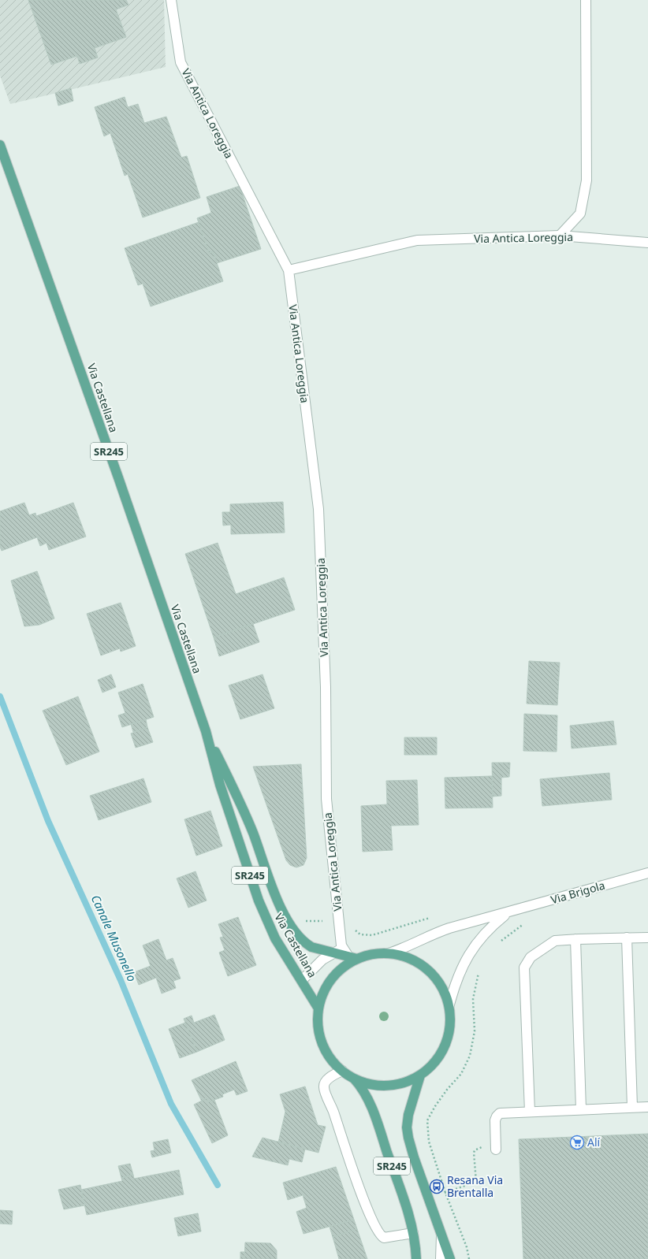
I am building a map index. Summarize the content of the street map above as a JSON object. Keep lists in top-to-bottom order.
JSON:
{
  "streets": {
    "main road": ["Via Castellana", "SR245"],
    "street": ["Via Antica Loreggia", "Via Brigola"]
  },
  "crossings": [
    ["Via Castellana", "SR245"],
    ["SR245", "Via Brigola"]
  ],
  "water": ["Canale Musonello"],
  "places": {
    "supermarket": ["Alí"],
    "bus stop": ["Resana Via Brentalla"]
  }
}
